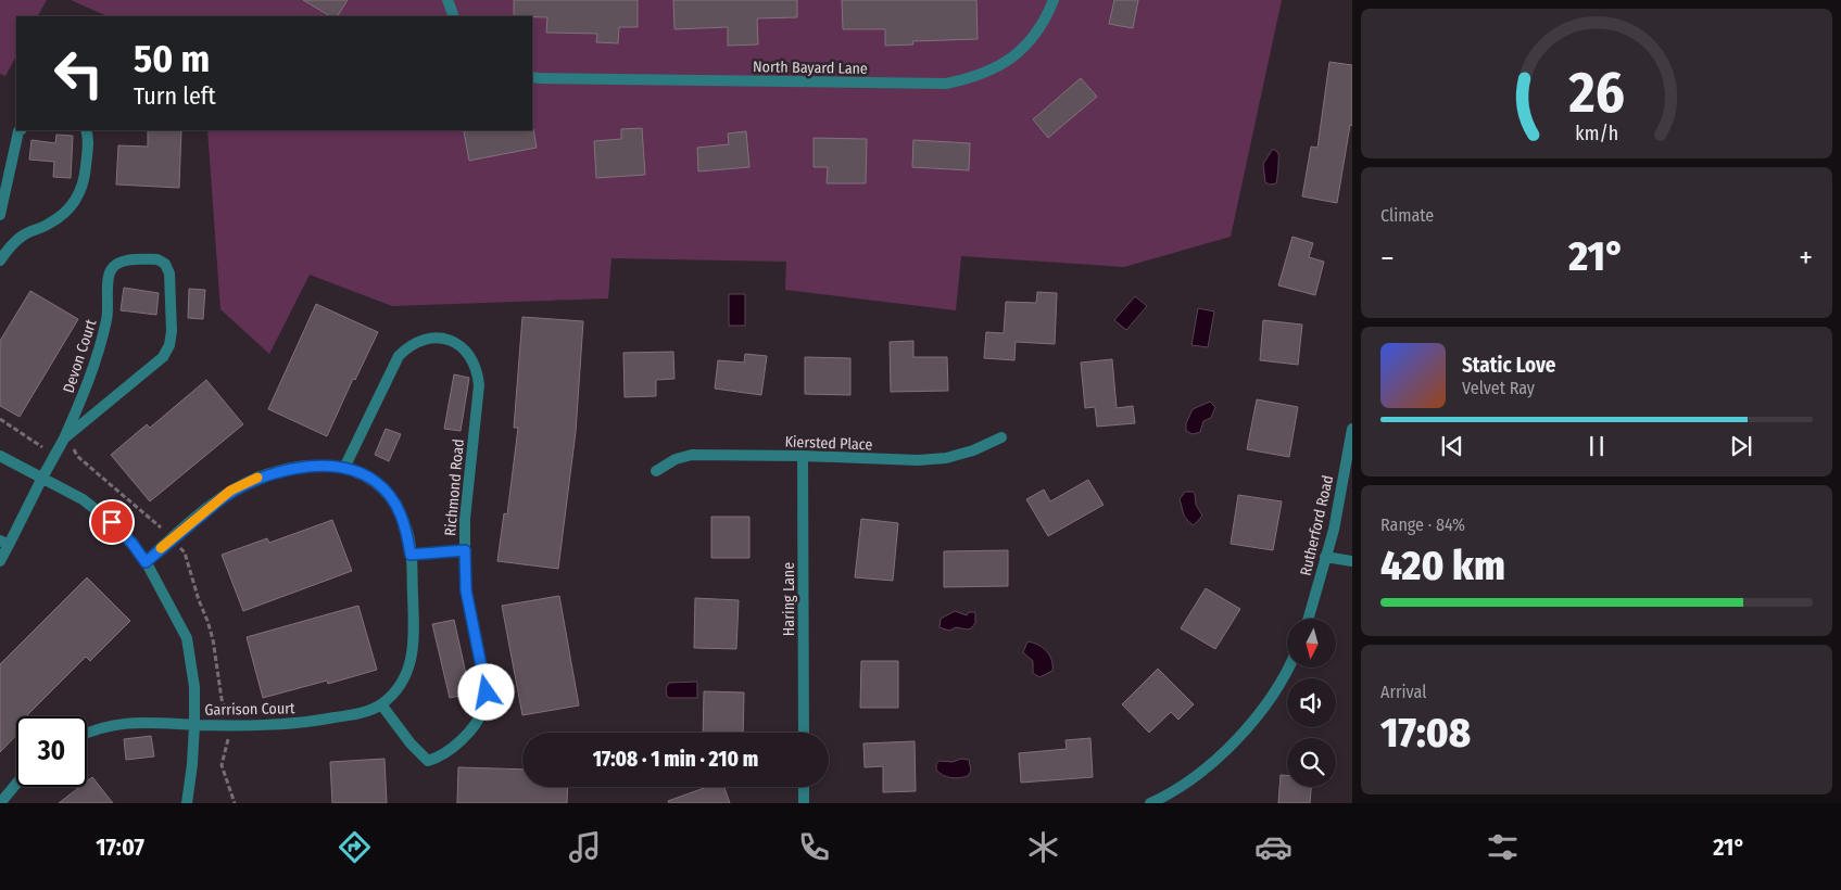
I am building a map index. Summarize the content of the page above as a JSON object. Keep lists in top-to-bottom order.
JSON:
{
  "streets": {
    "street": [
      "North Bayard Lane",
      "Devon Court",
      "Kiersted Place",
      "Richmond Road",
      "Rutherford Road",
      "Haring Lane",
      "Garrison Court"
    ]
  },
  "crossings": [
    ["Kiersted Place", "Haring Lane"],
    ["Richmond Road", "Garrison Court"]
  ],
  "north": "bottom",
  "page": {
    "turn": ["50 m", "Turn left"],
    "tile": [
      "Climate",
      ["Range · 84%", "420 km"],
      ["Arrival", "17:08"]
    ],
    "heat": ["−", "21°", "+"],
    "song": ["Static Love", "Velvet Ray"],
    "limit": "30",
    "trip": "17:08 · 1 min · 210 m",
    "tabs": ["17:07", "21°"],
    "gauge": ["26", "km/h"]
  }
}
